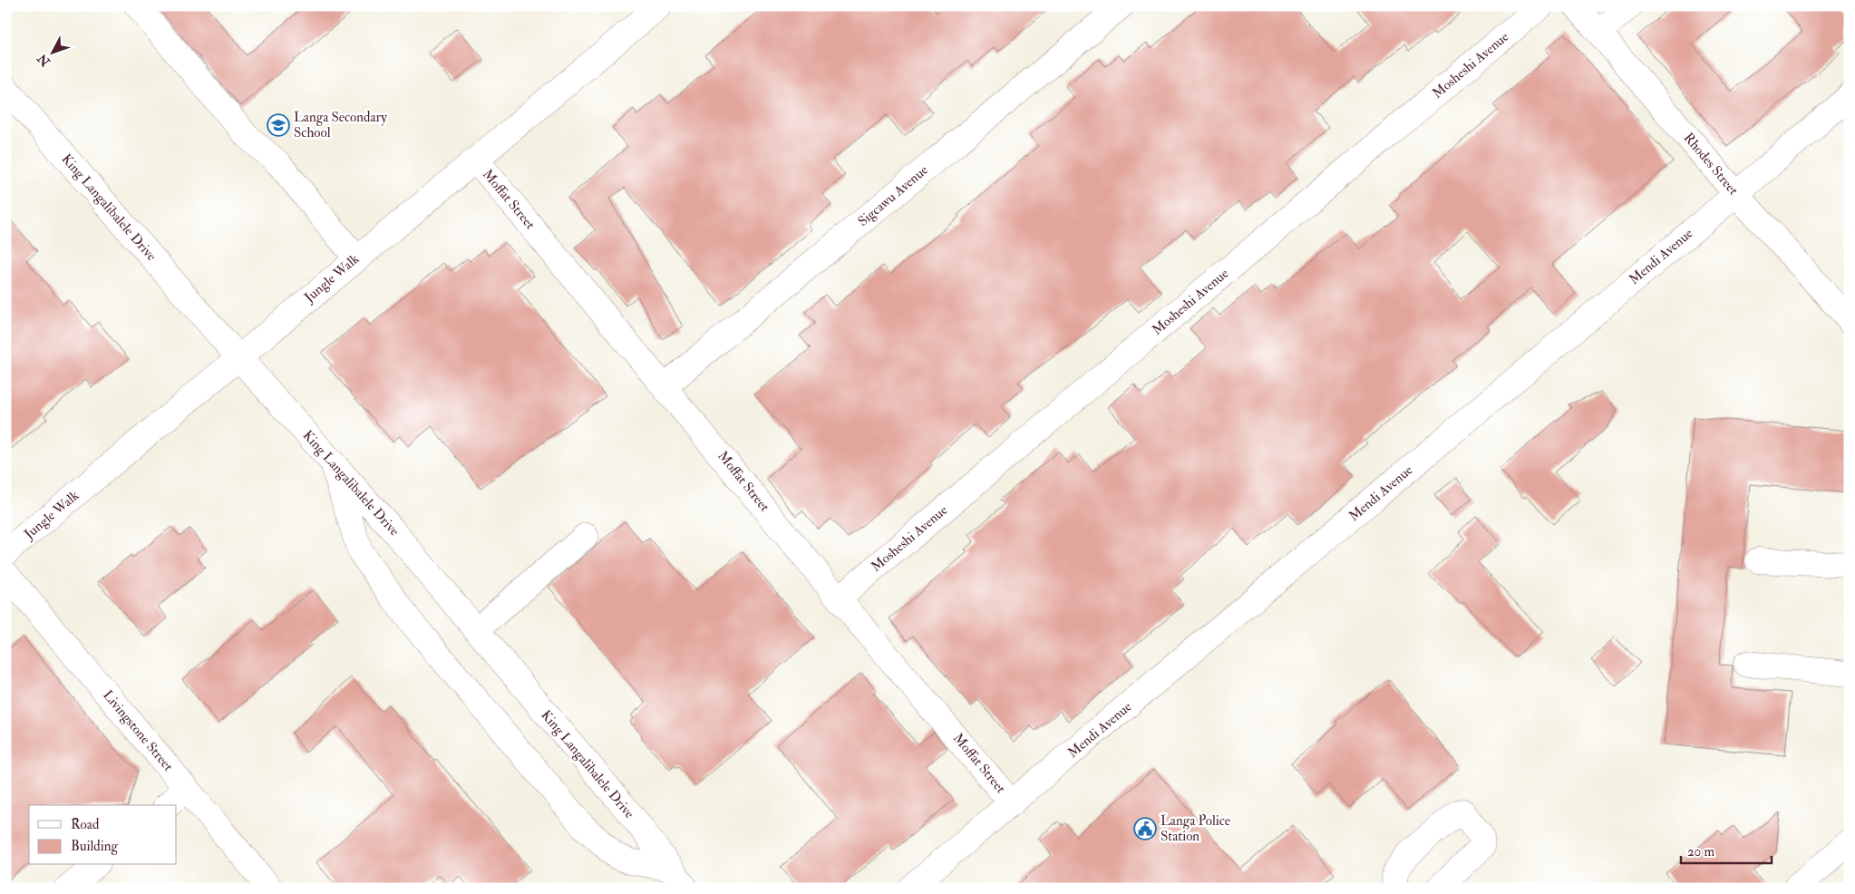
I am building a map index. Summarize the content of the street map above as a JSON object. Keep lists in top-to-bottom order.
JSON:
{
  "streets": {
    "street": [
      "Mosheshi Avenue",
      "Rhodes Street",
      "Sigcawu Avenue",
      "Moffat Street",
      "King Langalibalele Drive",
      "Mendi Avenue",
      "Jungle Walk",
      "Livingstone Street"
    ]
  },
  "crossings": [
    ["Mosheshi Avenue", "Moffat Street"],
    ["Rhodes Street", "Mendi Avenue"],
    ["Sigcawu Avenue", "Moffat Street"],
    ["Moffat Street", "Mendi Avenue"],
    ["Moffat Street", "Jungle Walk"],
    ["King Langalibalele Drive", "Jungle Walk"]
  ],
  "places": {
    "school or university": ["Langa Secondary School"],
    "public building": ["Langa Police Station"]
  },
  "legend": ["Road", "Building"],
  "scale_bar": "20 m",
  "north": "bottom left"
}
